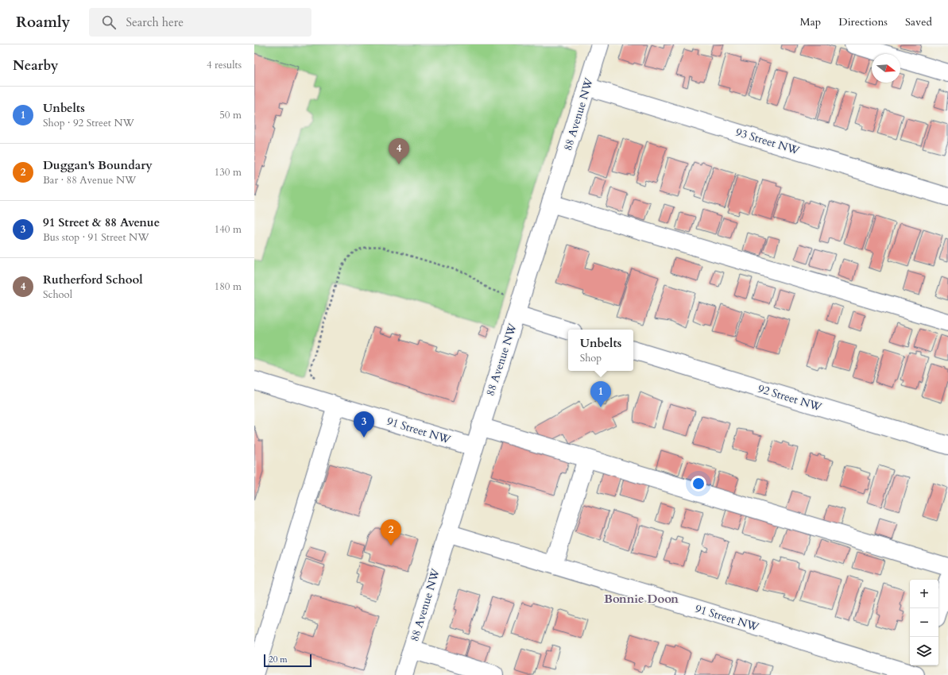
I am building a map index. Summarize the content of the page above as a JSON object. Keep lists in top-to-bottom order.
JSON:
{
  "streets": {
    "street": [
      "88 Avenue NW",
      "93 Street NW",
      "92 Street NW",
      "91 Street NW"
    ]
  },
  "crossings": [
    ["88 Avenue NW", "93 Street NW"],
    ["88 Avenue NW", "91 Street NW"]
  ],
  "districts": ["Bonnie Doon"],
  "scale_bar": "20 m",
  "north": "right",
  "page": {
    "header": "Roamly",
    "search": "Search here",
    "nav": ["Map", "Directions", "Saved"],
    "heading": ["Nearby", "4 results"],
    "list": [
      {
        "mark": "1",
        "name": "Unbelts",
        "note": "Shop · 92 Street NW",
        "value": "50 m"
      },
      {
        "mark": "2",
        "name": "Duggan's Boundary",
        "note": "Bar · 88 Avenue NW",
        "value": "130 m"
      },
      {
        "mark": "3",
        "name": "91 Street & 88 Avenue",
        "note": "Bus stop · 91 Street NW",
        "value": "140 m"
      },
      {
        "mark": "4",
        "name": "Rutherford School",
        "note": "School",
        "value": "180 m"
      }
    ],
    "pins": [
      "4",
      "1",
      "3",
      "2"
    ],
    "popup": ["Unbelts", "Shop"],
    "map_buttons": ["+", "−"],
    "scale": "20 m"
  }
}
